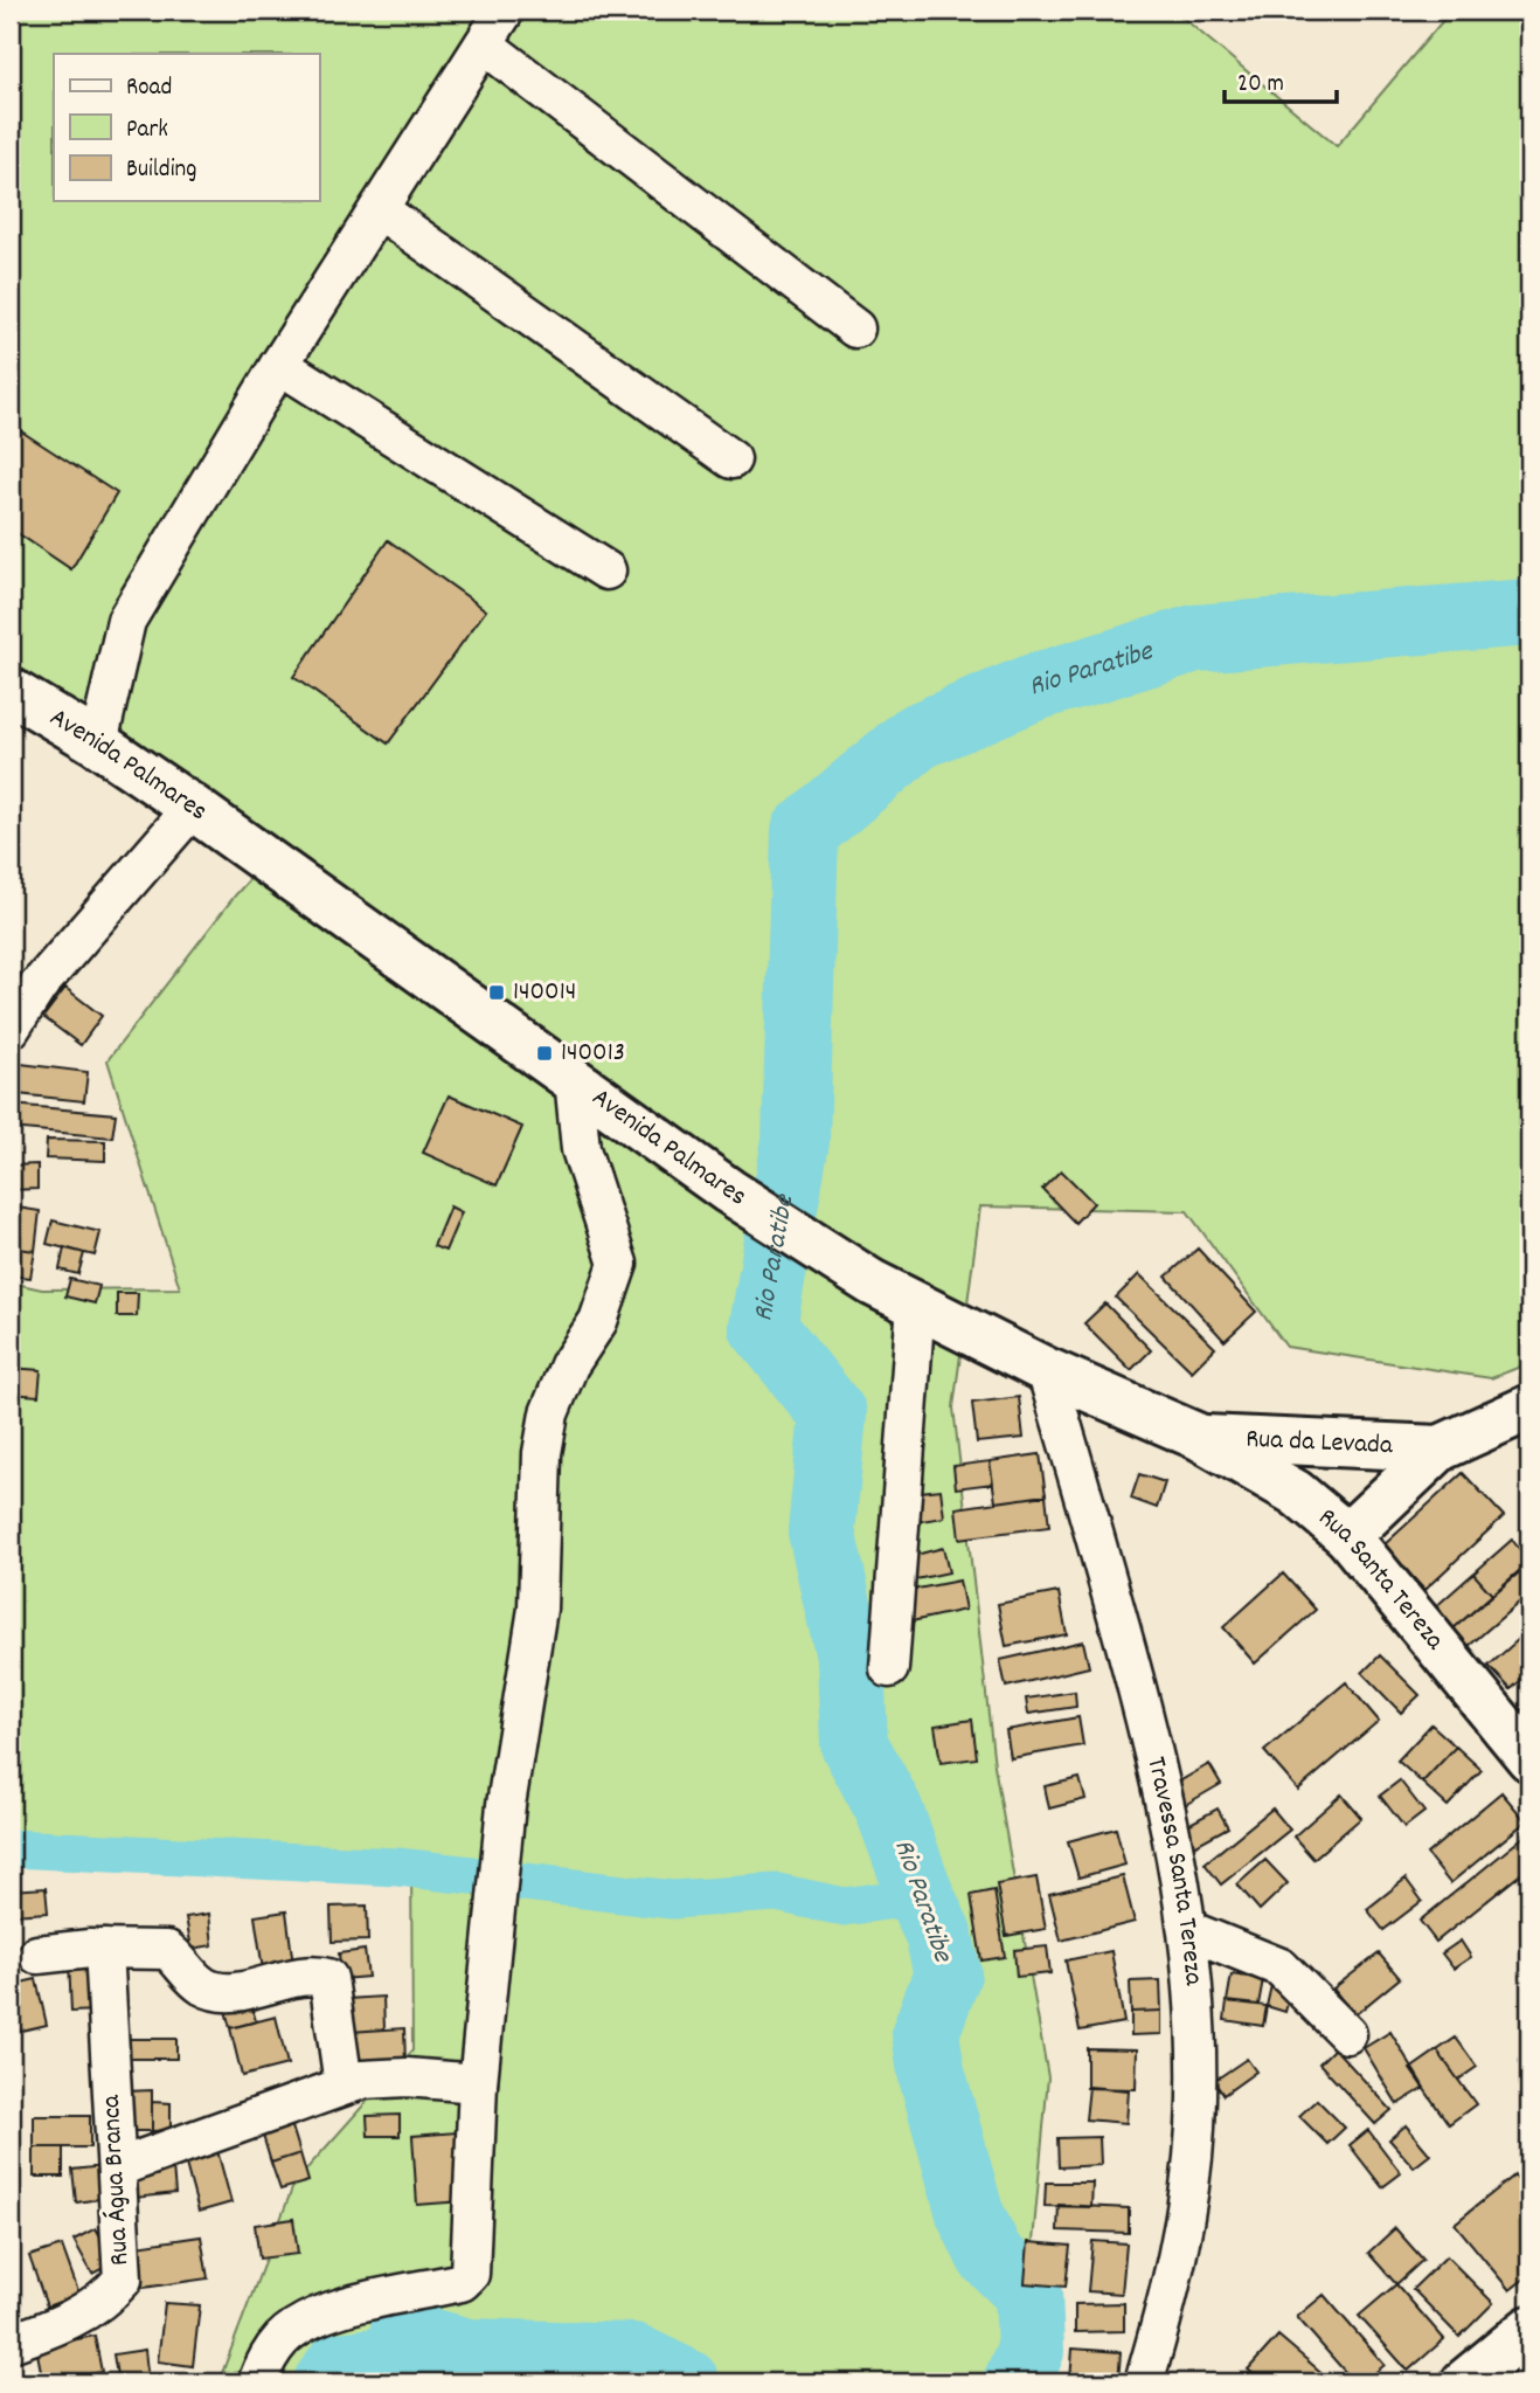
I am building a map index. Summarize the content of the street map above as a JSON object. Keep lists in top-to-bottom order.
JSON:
{
  "streets": {
    "main road": ["Avenida Palmares", "Rua da Levada", "Rua Santa Tereza"],
    "street": ["Travessa Santa Tereza", "Rua Água Branca"]
  },
  "crossings": [
    ["Avenida Palmares", "Rua da Levada"],
    ["Avenida Palmares", "Rua Santa Tereza"],
    ["Avenida Palmares", "Travessa Santa Tereza"],
    ["Rua da Levada", "Rua Santa Tereza"]
  ],
  "water": ["Rio Paratibe"],
  "places": {
    "transit": ["140014", "140013"]
  },
  "legend": ["Road", "Park", "Building"],
  "scale_bar": "20 m"
}
